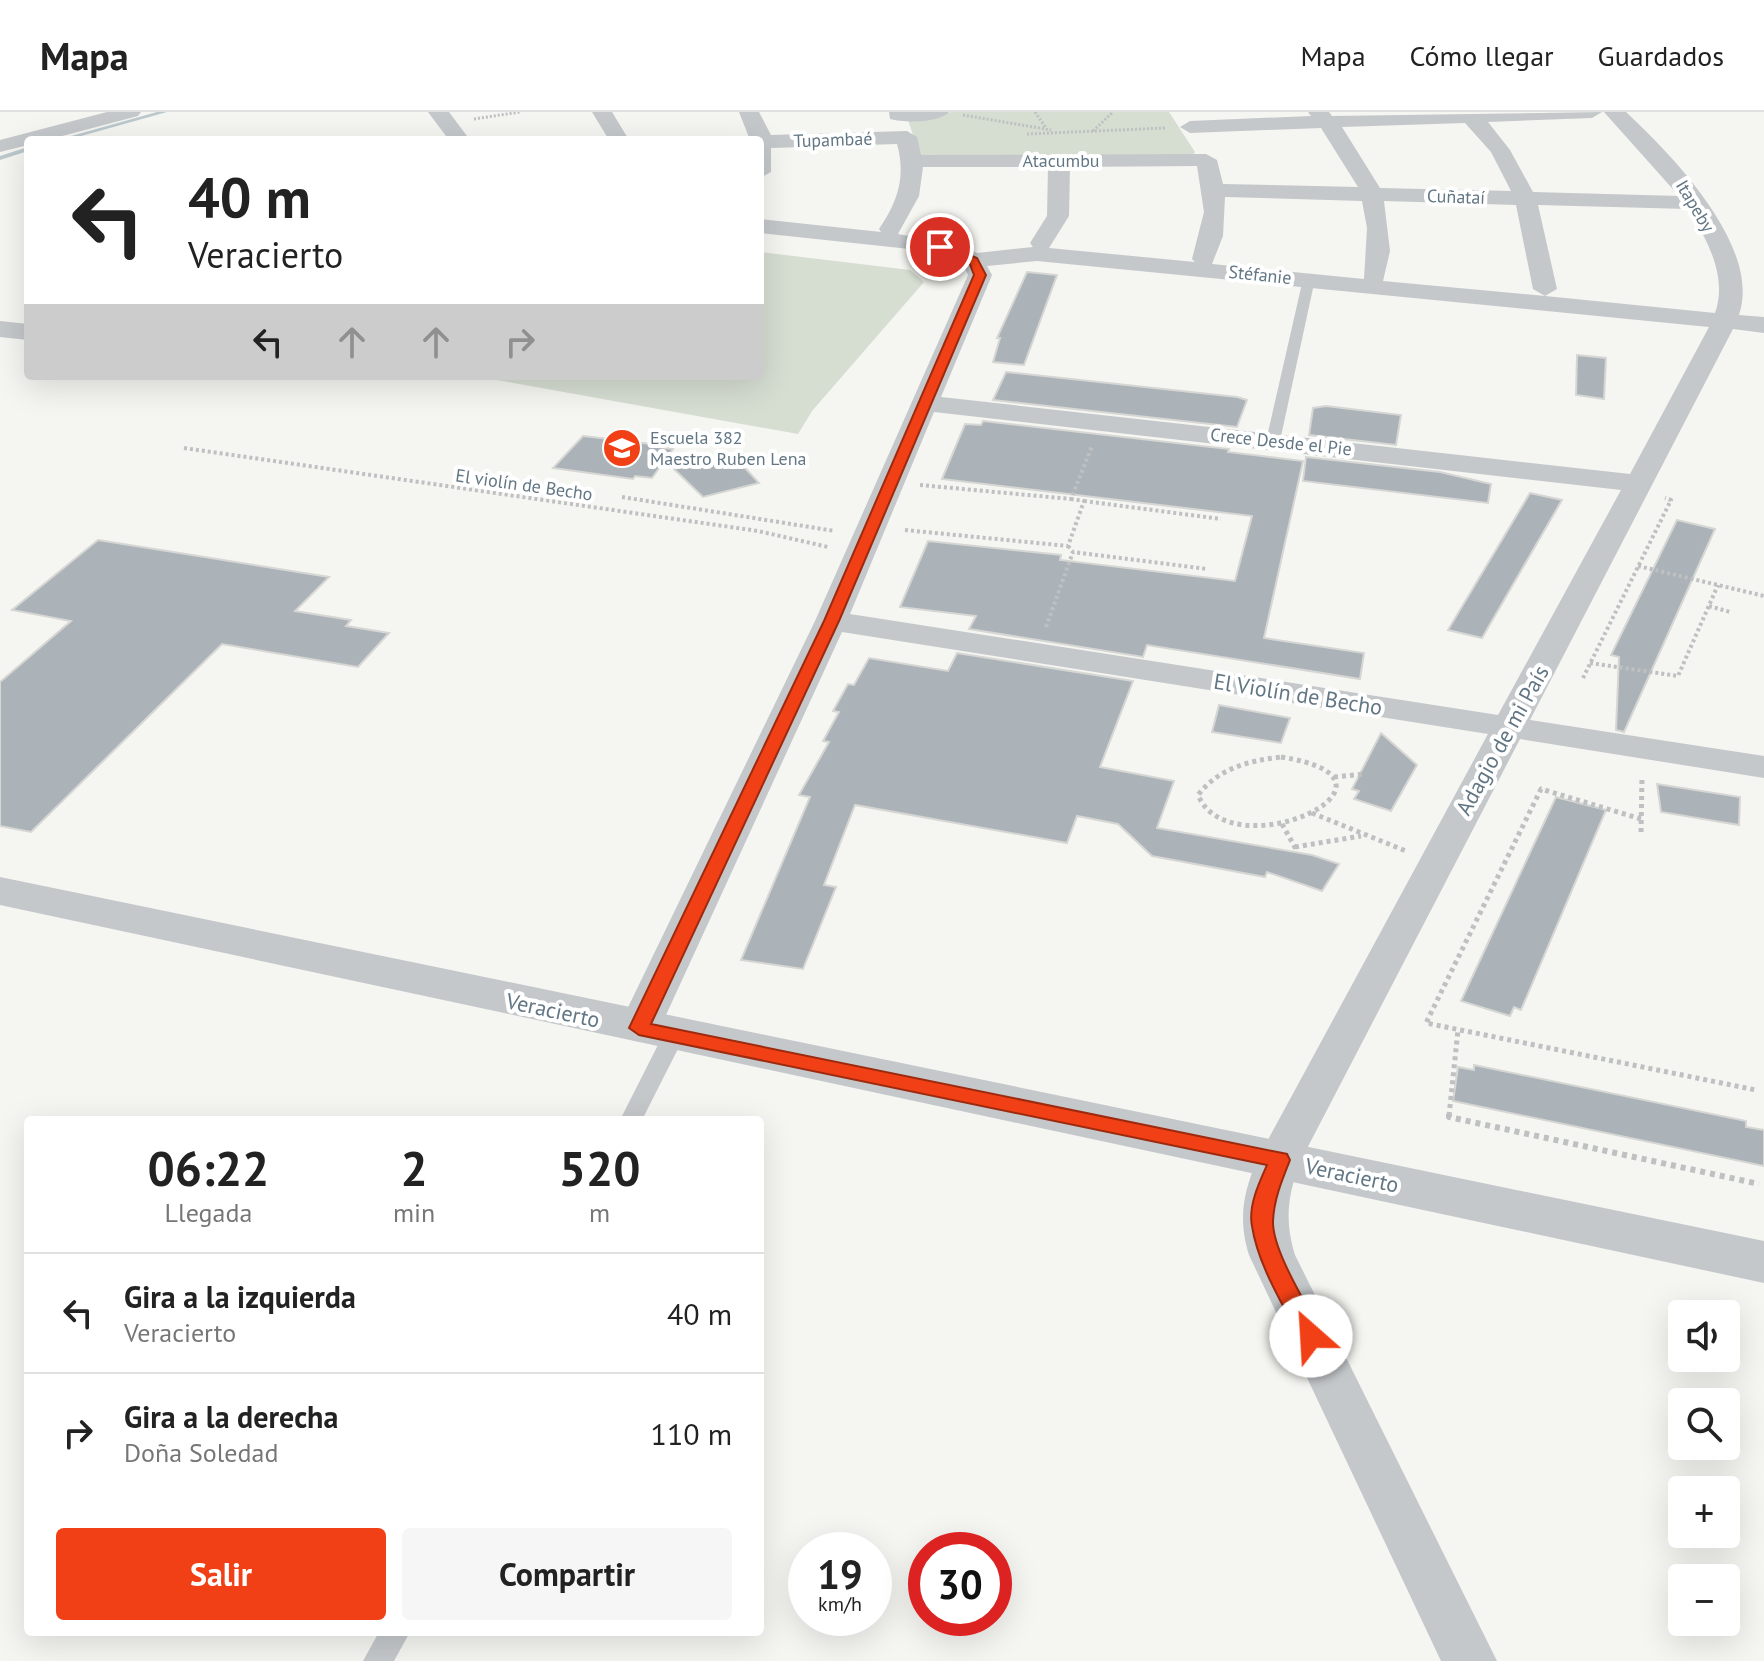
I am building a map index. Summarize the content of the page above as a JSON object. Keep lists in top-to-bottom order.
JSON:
{
  "streets": {
    "street": [
      "Tupambaé",
      "Atacumbu",
      "Cuñataí",
      "Itapeby",
      "Stéfanie",
      "Crece Desde el Pie",
      "El Violín de Becho",
      "Adagio de mi País",
      "Veracierto"
    ],
    "path": ["El violín de Becho"]
  },
  "crossings": [
    ["Cuñataí", "Itapeby"],
    ["Itapeby", "Stéfanie"],
    ["Itapeby", "Adagio de mi País"],
    ["Stéfanie", "Adagio de mi País"],
    ["Crece Desde el Pie", "Adagio de mi País"],
    ["El Violín de Becho", "Adagio de mi País"],
    ["Adagio de mi País", "Veracierto"]
  ],
  "places": {
    "school or university": ["Escuela 382 Maestro Ruben Lena"]
  },
  "page": {
    "header": "Mapa",
    "nav": ["Mapa", "Cómo llegar", "Guardados"],
    "turn": ["40 m", "Veracierto"],
    "eta": [
      "06:22",
      "Llegada",
      "2",
      "min",
      "520",
      "m"
    ],
    "list": [
      {
        "name": "Gira a la izquierda",
        "note": "Veracierto",
        "value": "40 m"
      },
      {
        "name": "Gira a la derecha",
        "note": "Doña Soledad",
        "value": "110 m"
      }
    ],
    "map_buttons": ["+", "−"],
    "buttons": ["Salir", "Compartir"],
    "speed": "19 km/h",
    "limit": "30"
  }
}
